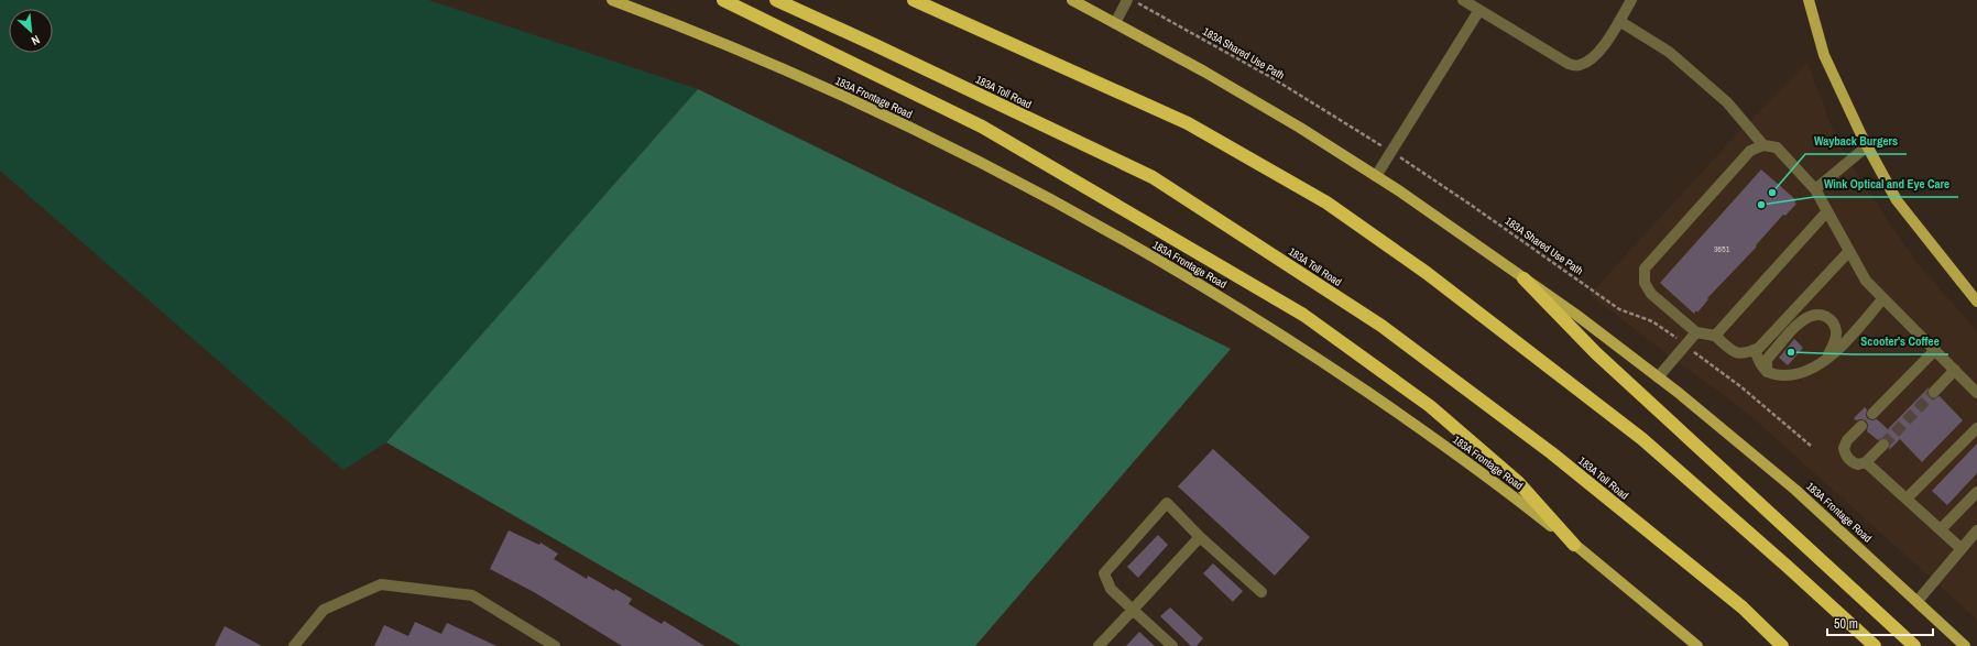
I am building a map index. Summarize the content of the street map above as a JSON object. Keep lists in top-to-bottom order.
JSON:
{
  "streets": {
    "highway": ["183A Toll Road"],
    "main road": ["183A Frontage Road"],
    "path": ["183A Shared Use Path"]
  },
  "places": ["Wayback Burgers", "Wink Optical and Eye Care", "Scooter's Coffee"],
  "house_numbers": ["3651"],
  "scale_bar": "50 m",
  "north": "bottom right"
}
